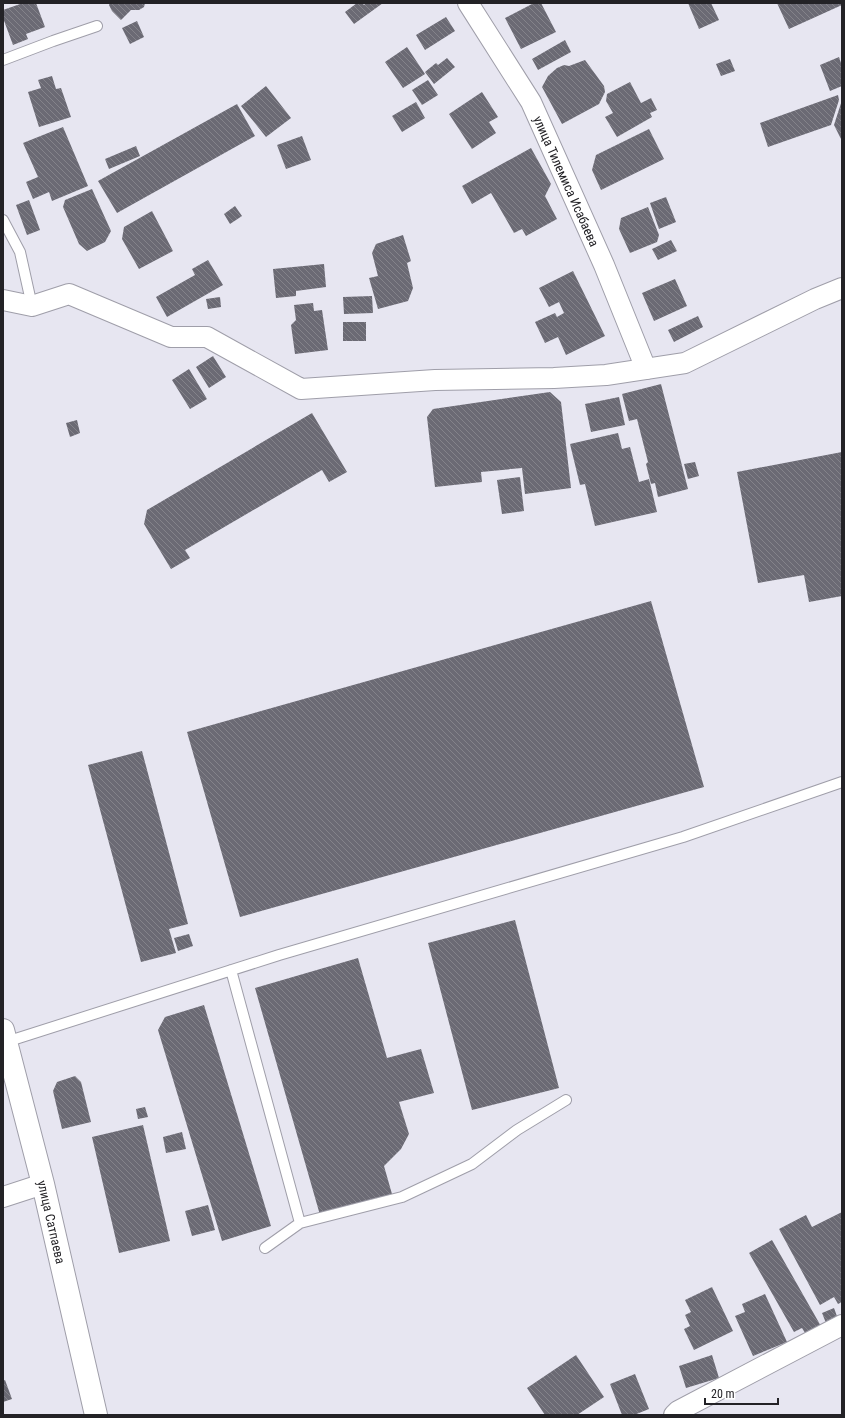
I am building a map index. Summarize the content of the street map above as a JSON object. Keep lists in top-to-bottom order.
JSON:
{
  "streets": {
    "street": ["улица Тилемиса Исабаева", "улица Сатпаева"]
  },
  "scale_bar": "20 m"
}
